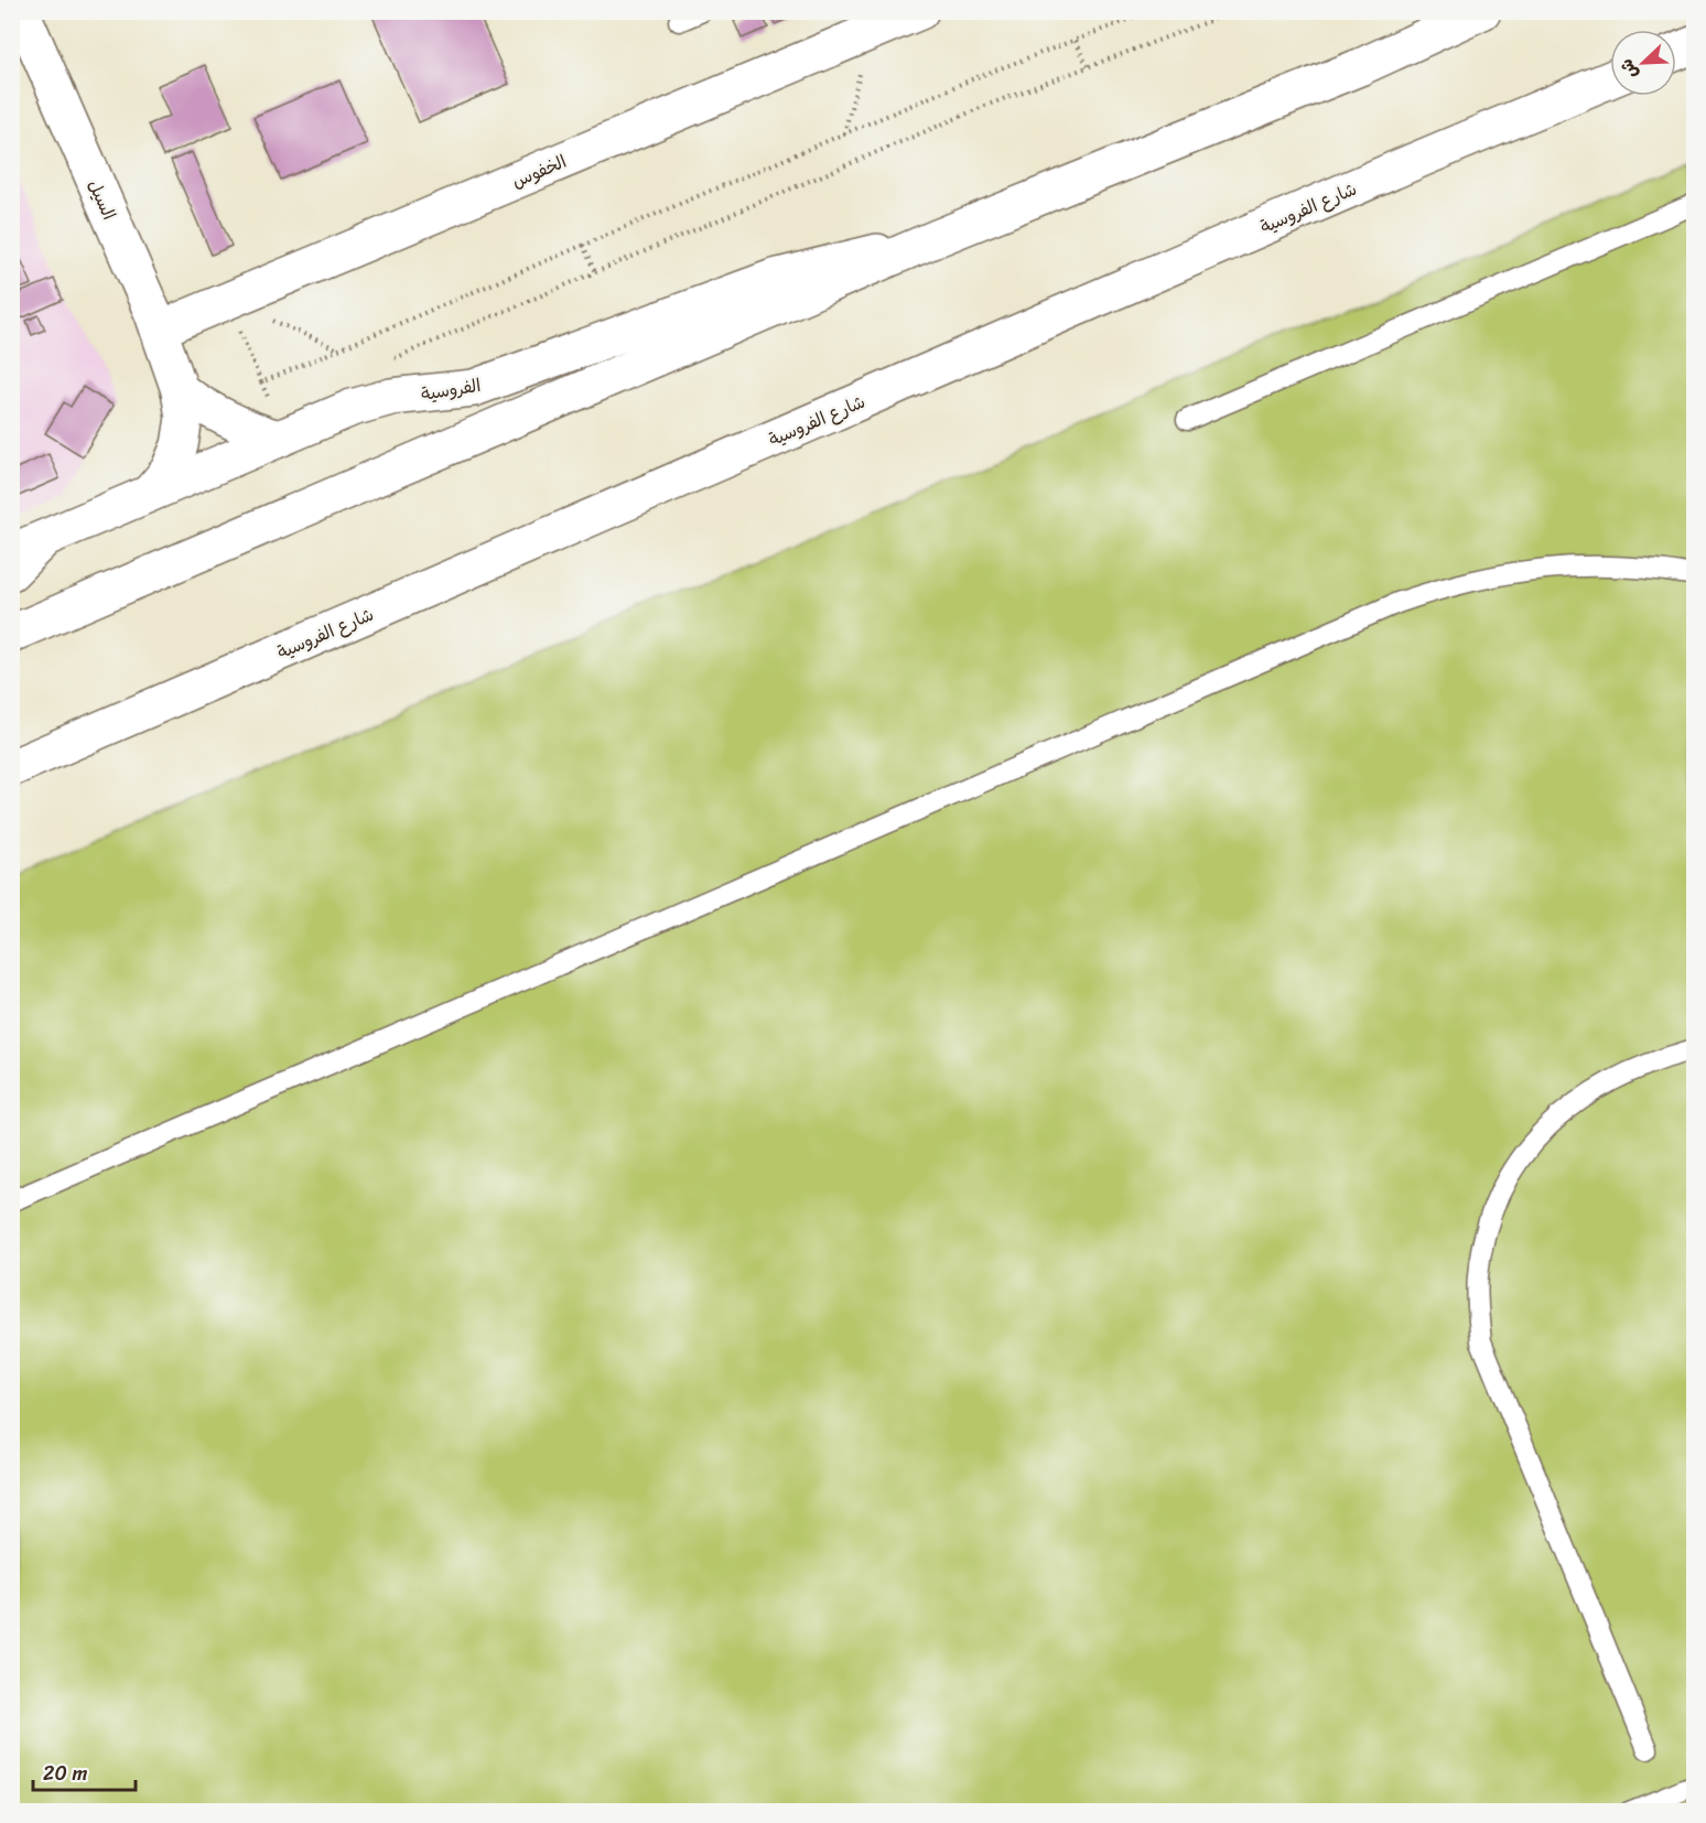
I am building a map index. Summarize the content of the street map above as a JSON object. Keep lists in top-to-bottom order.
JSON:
{
  "streets": {
    "main road": [
      "الخفوس",
      "السيل",
      "شارع الفروسية",
      "الفروسية"
    ]
  },
  "crossings": [
    ["الخفوس", "السيل"],
    ["السيل", "الفروسية"]
  ],
  "scale_bar": "20 m",
  "north": "bottom left"
}
